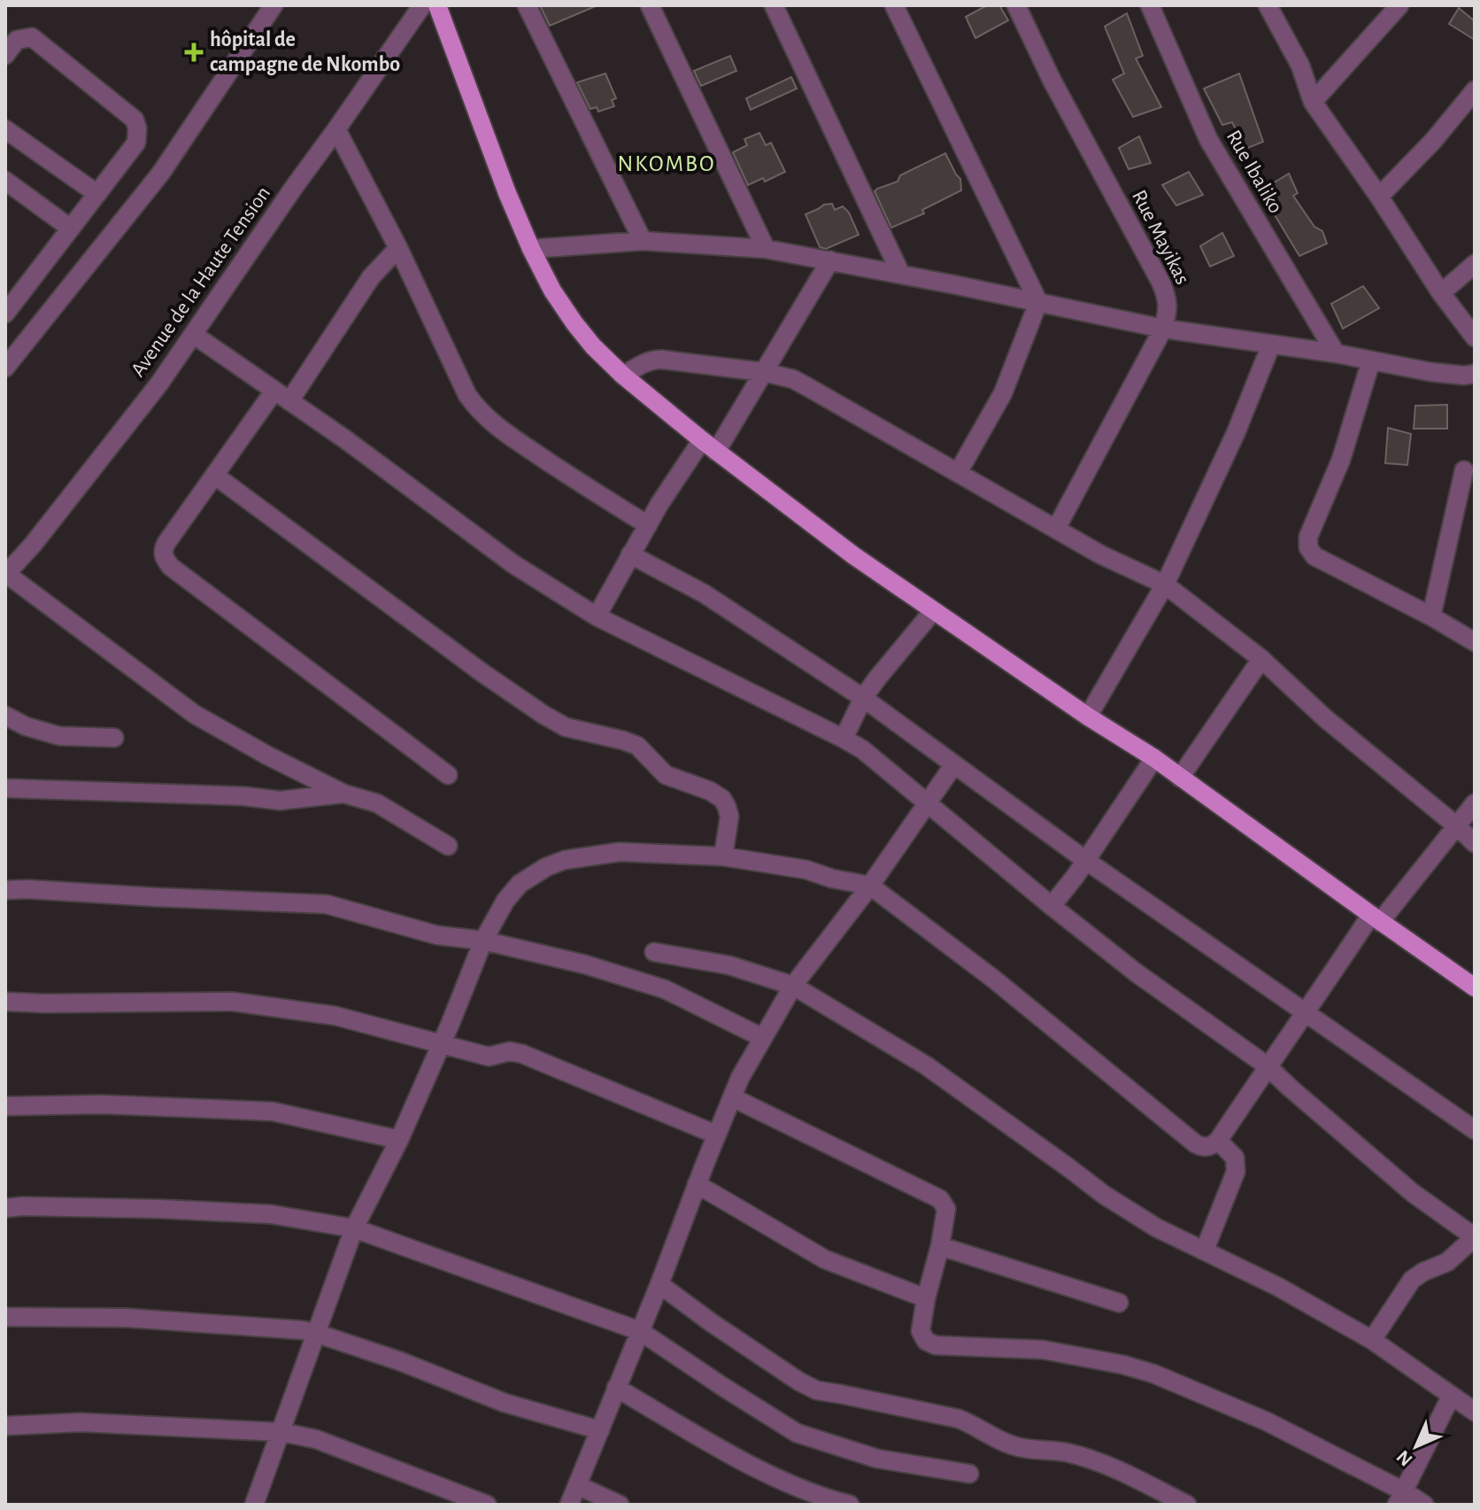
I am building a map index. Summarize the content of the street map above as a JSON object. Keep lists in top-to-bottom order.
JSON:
{
  "streets": {
    "street": ["Rue Ibaliko", "Rue Mayikas", "Avenue de la Haute Tension"]
  },
  "districts": ["NKOMBO"],
  "places": {
    "health": ["hôpital de campagne de Nkombo"]
  },
  "north": "bottom left"
}
